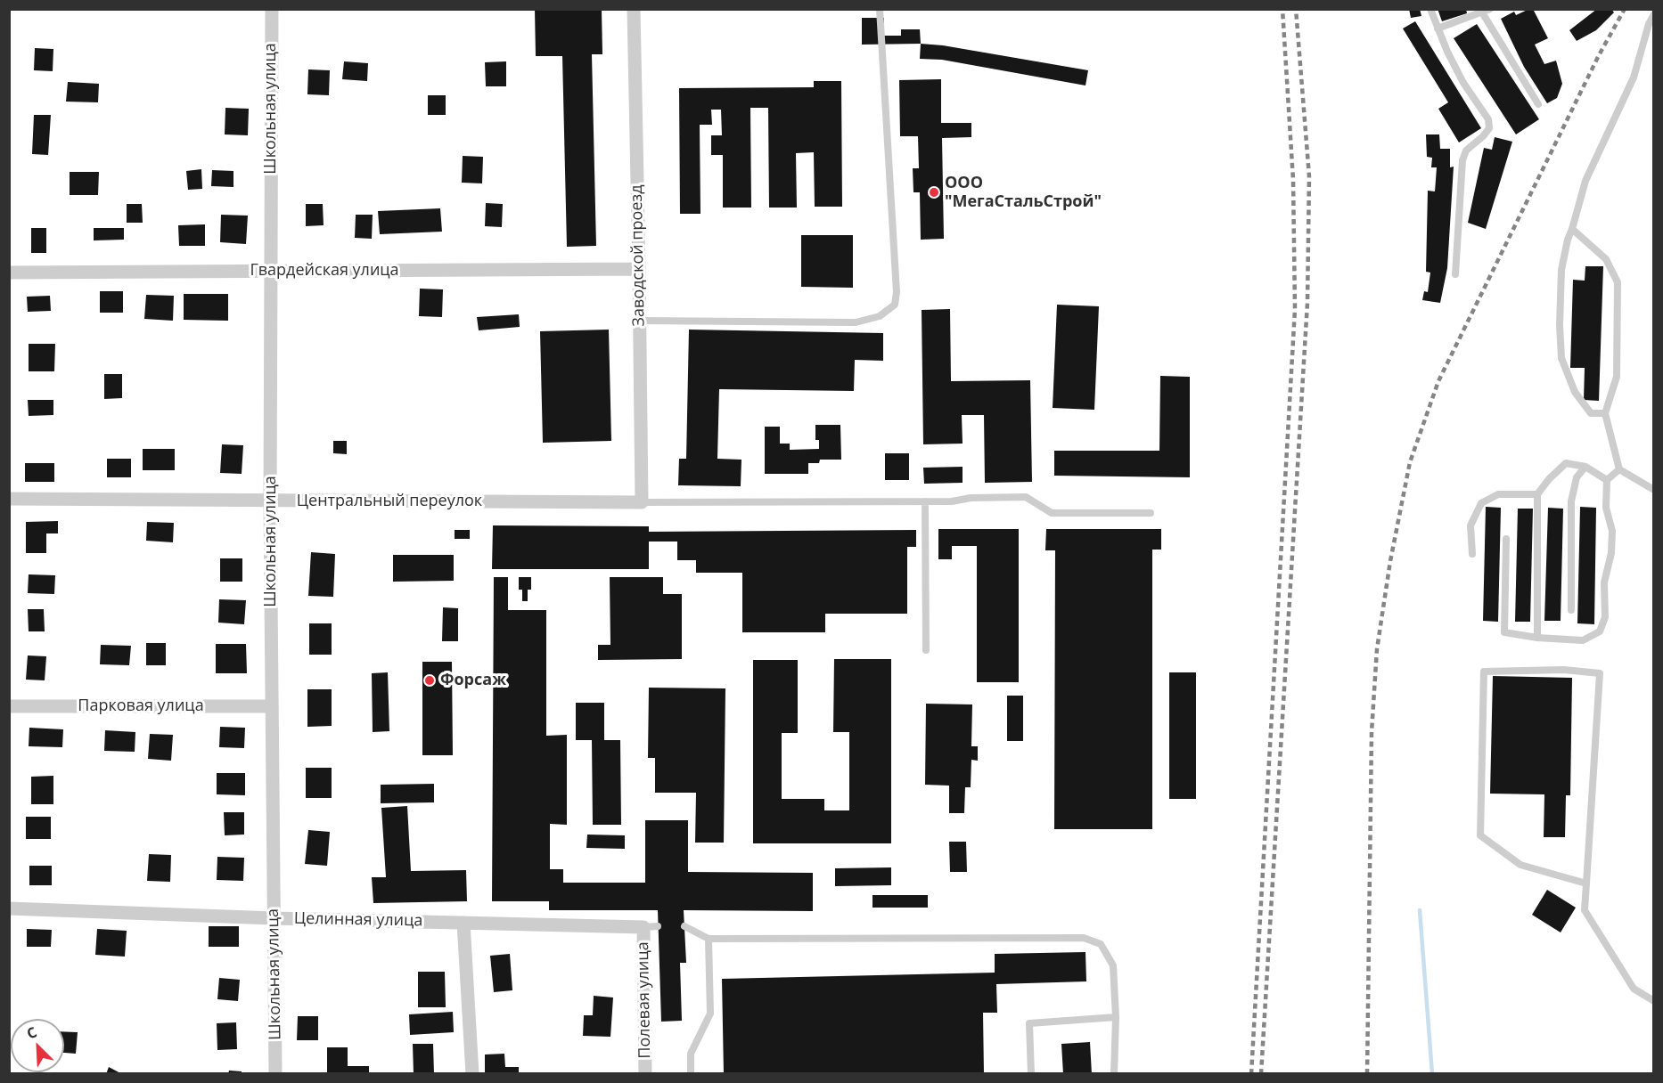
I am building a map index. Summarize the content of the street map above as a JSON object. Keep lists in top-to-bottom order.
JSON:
{
  "streets": {
    "street": [
      "Школьная улица",
      "Заводской проезд",
      "Гвардейская улица",
      "Центральный переулок",
      "Парковая улица",
      "Целинная улица",
      "Полевая улица"
    ]
  },
  "crossings": [
    ["Школьная улица", "Гвардейская улица"],
    ["Школьная улица", "Центральный переулок"],
    ["Школьная улица", "Парковая улица"],
    ["Школьная улица", "Целинная улица"],
    ["Заводской проезд", "Гвардейская улица"],
    ["Заводской проезд", "Центральный переулок"],
    ["Целинная улица", "Полевая улица"]
  ],
  "places": ["ООО \"МегаСтальСтрой\"", "Форсаж"],
  "north": "top left"
}
